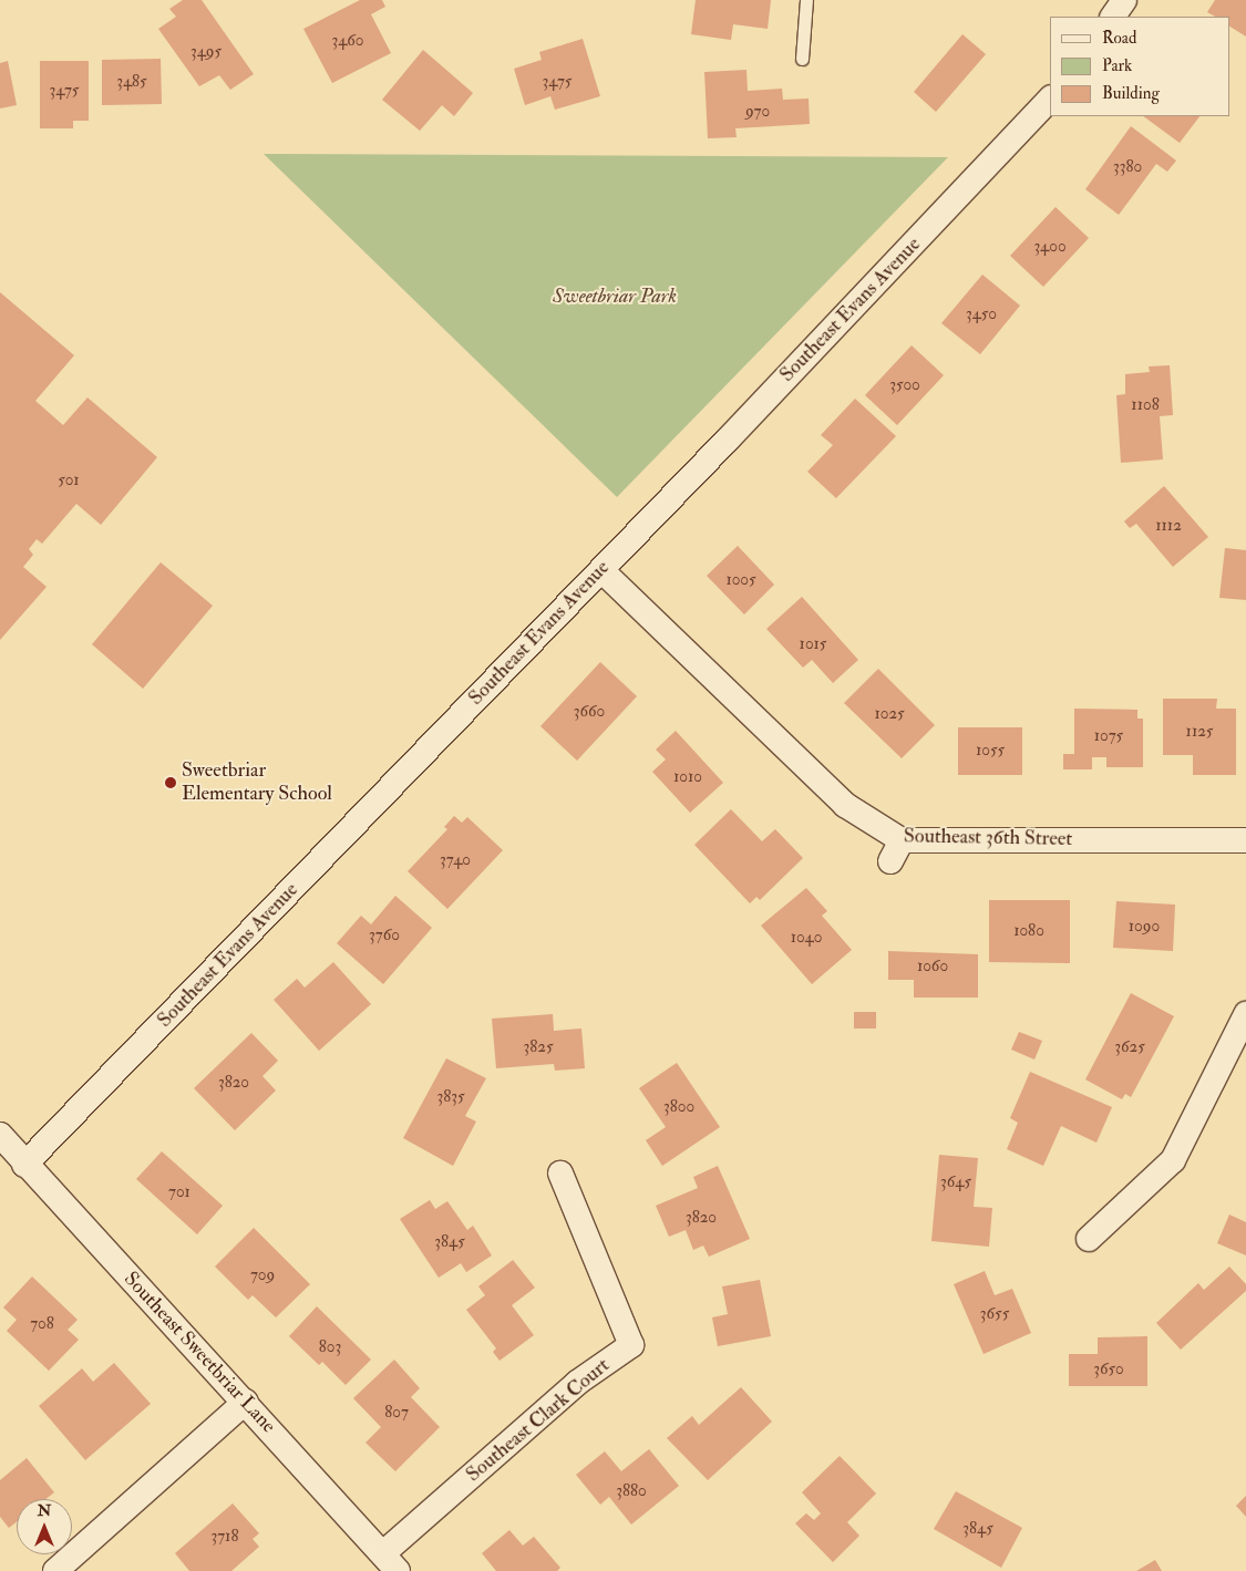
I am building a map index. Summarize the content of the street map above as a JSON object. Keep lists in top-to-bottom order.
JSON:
{
  "streets": {
    "street": [
      "Southeast Evans Avenue",
      "Southeast 36th Street",
      "Southeast Sweetbriar Lane",
      "Southeast Clark Court"
    ]
  },
  "crossings": [
    ["Southeast Evans Avenue", "Southeast 36th Street"],
    ["Southeast Evans Avenue", "Southeast Sweetbriar Lane"],
    ["Southeast Sweetbriar Lane", "Southeast Clark Court"]
  ],
  "parks": ["Sweetbriar Park"],
  "places": ["Sweetbriar Elementary School"],
  "house_numbers": [
    "3460",
    "3495",
    "3485",
    "3475",
    "3475",
    "970",
    "3380",
    "3400",
    "3450",
    "3500",
    "1108",
    "501",
    "1112",
    "1005",
    "1015",
    "3660",
    "1025",
    "1125",
    "1075",
    "1055",
    "1010",
    "3740",
    "1090",
    "1080",
    "3760",
    "1040",
    "1060",
    "3825",
    "3625",
    "3820",
    "3835",
    "3800",
    "3645",
    "701",
    "3820",
    "3845",
    "709",
    "3655",
    "708",
    "803",
    "3650",
    "807",
    "3880",
    "3845",
    "3718"
  ],
  "legend": ["Road", "Park", "Building"],
  "north": "top"
}
